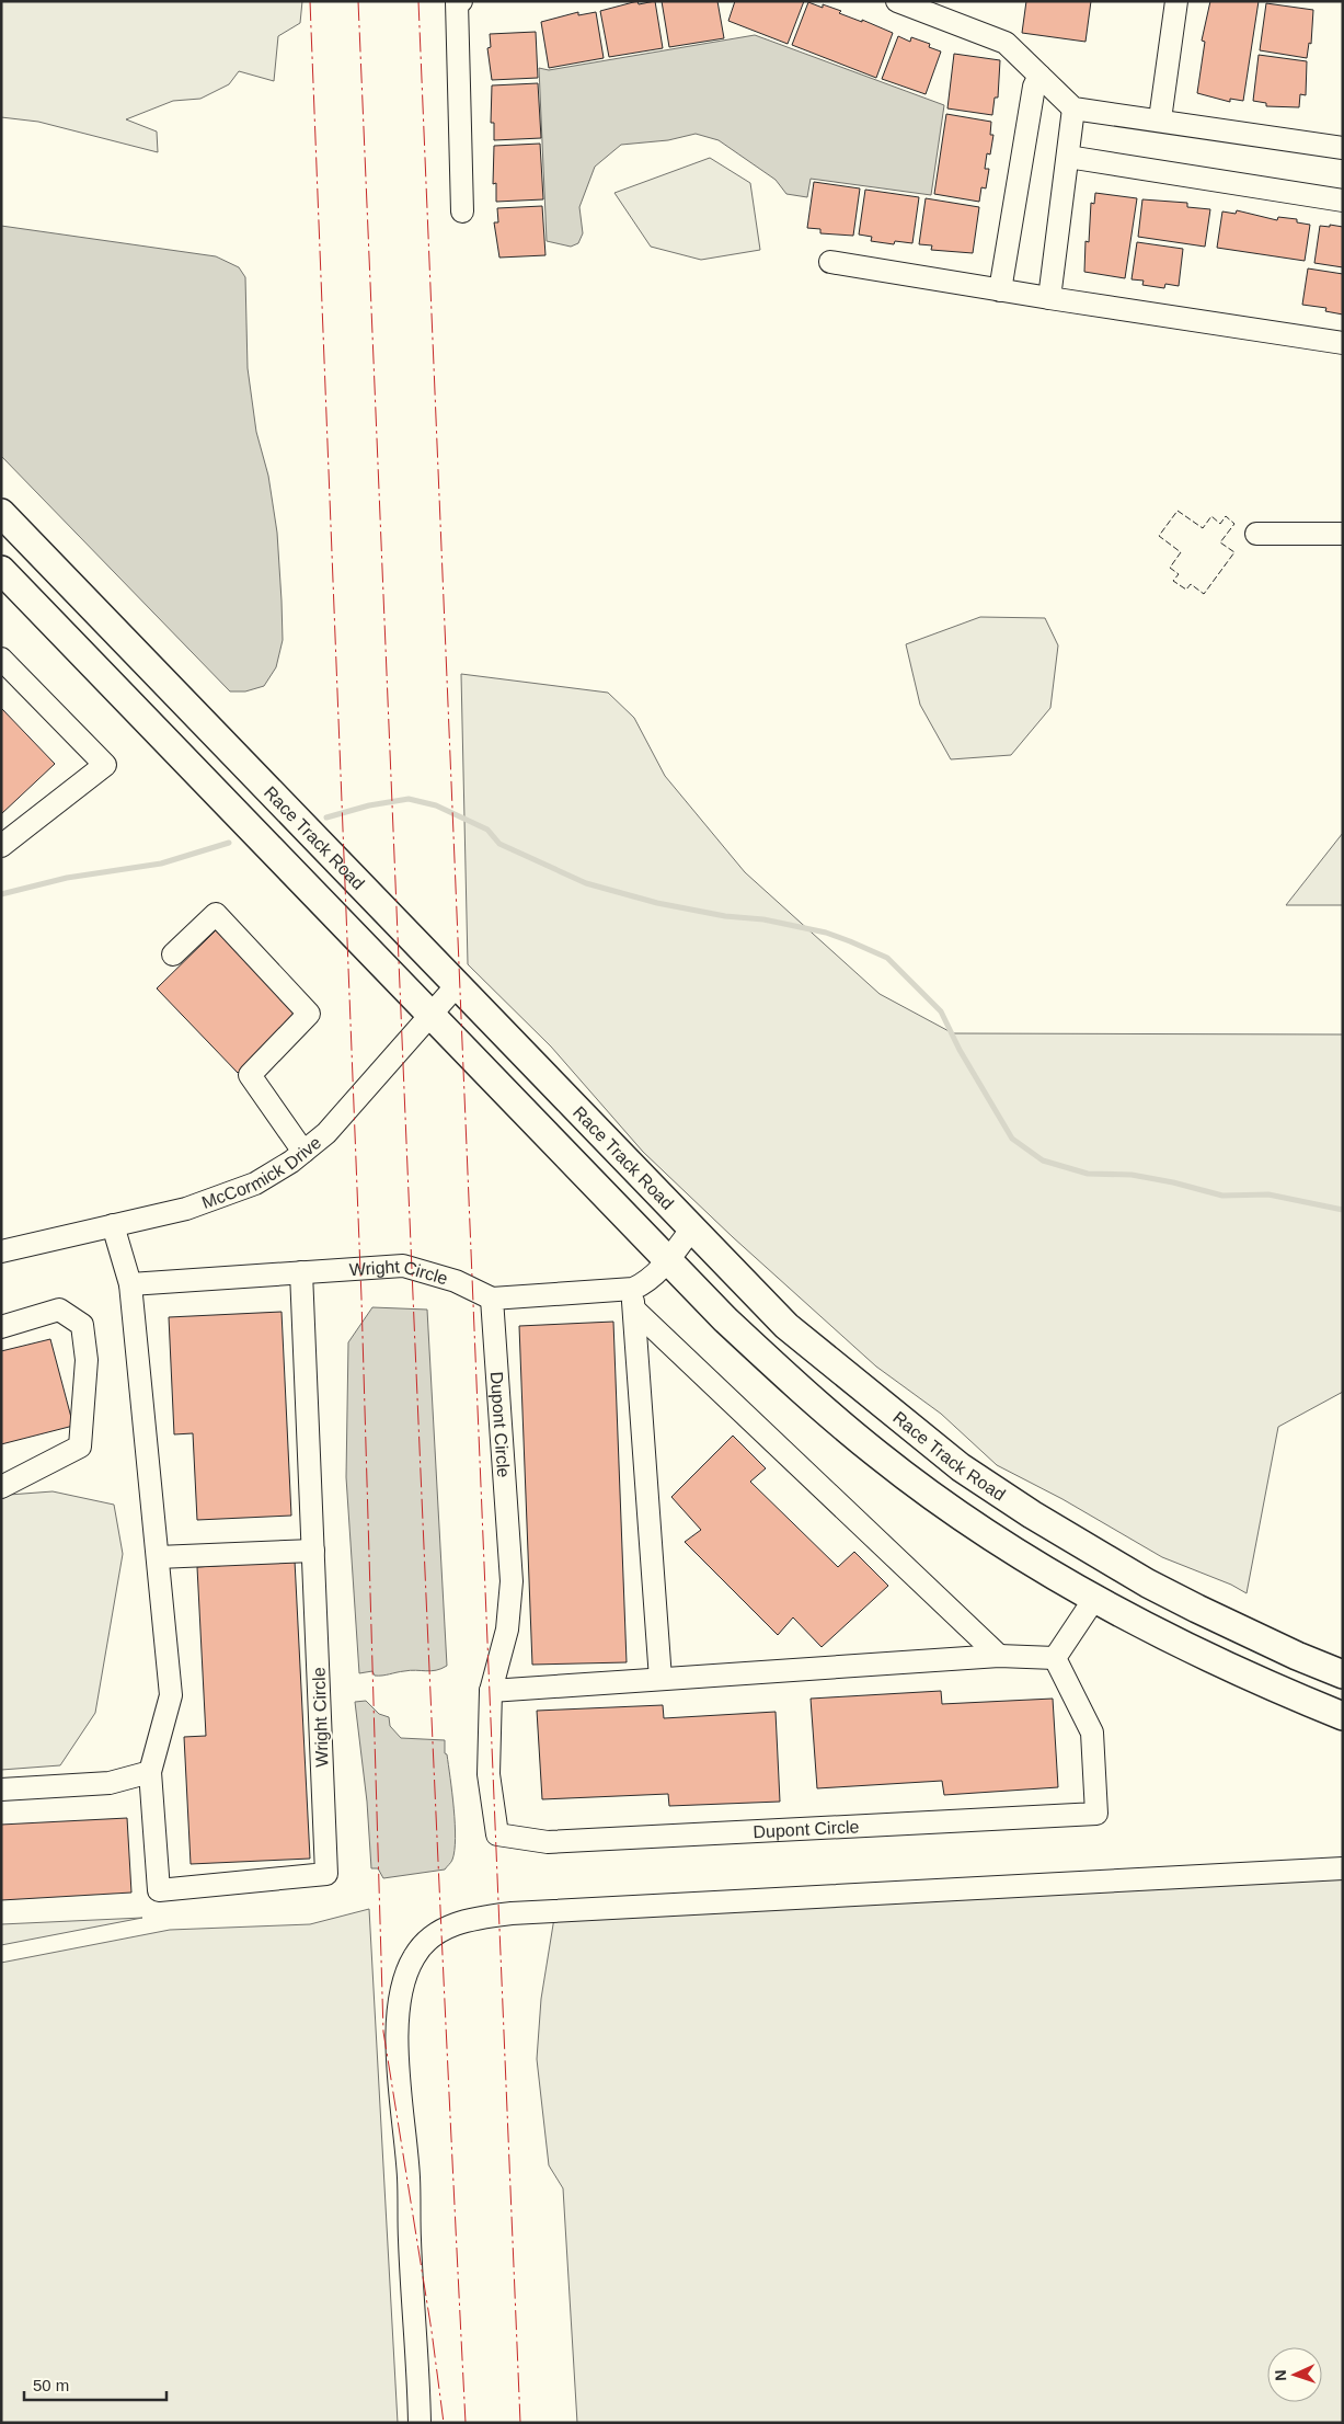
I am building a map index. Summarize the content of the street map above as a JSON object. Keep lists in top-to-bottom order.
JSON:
{
  "streets": {
    "main road": ["Race Track Road"],
    "street": ["McCormick Drive", "Wright Circle", "Dupont Circle"]
  },
  "crossings": [
    ["Race Track Road", "McCormick Drive"],
    ["McCormick Drive", "Wright Circle"],
    ["Wright Circle", "Dupont Circle"]
  ],
  "scale_bar": "50 m",
  "north": "left"
}
